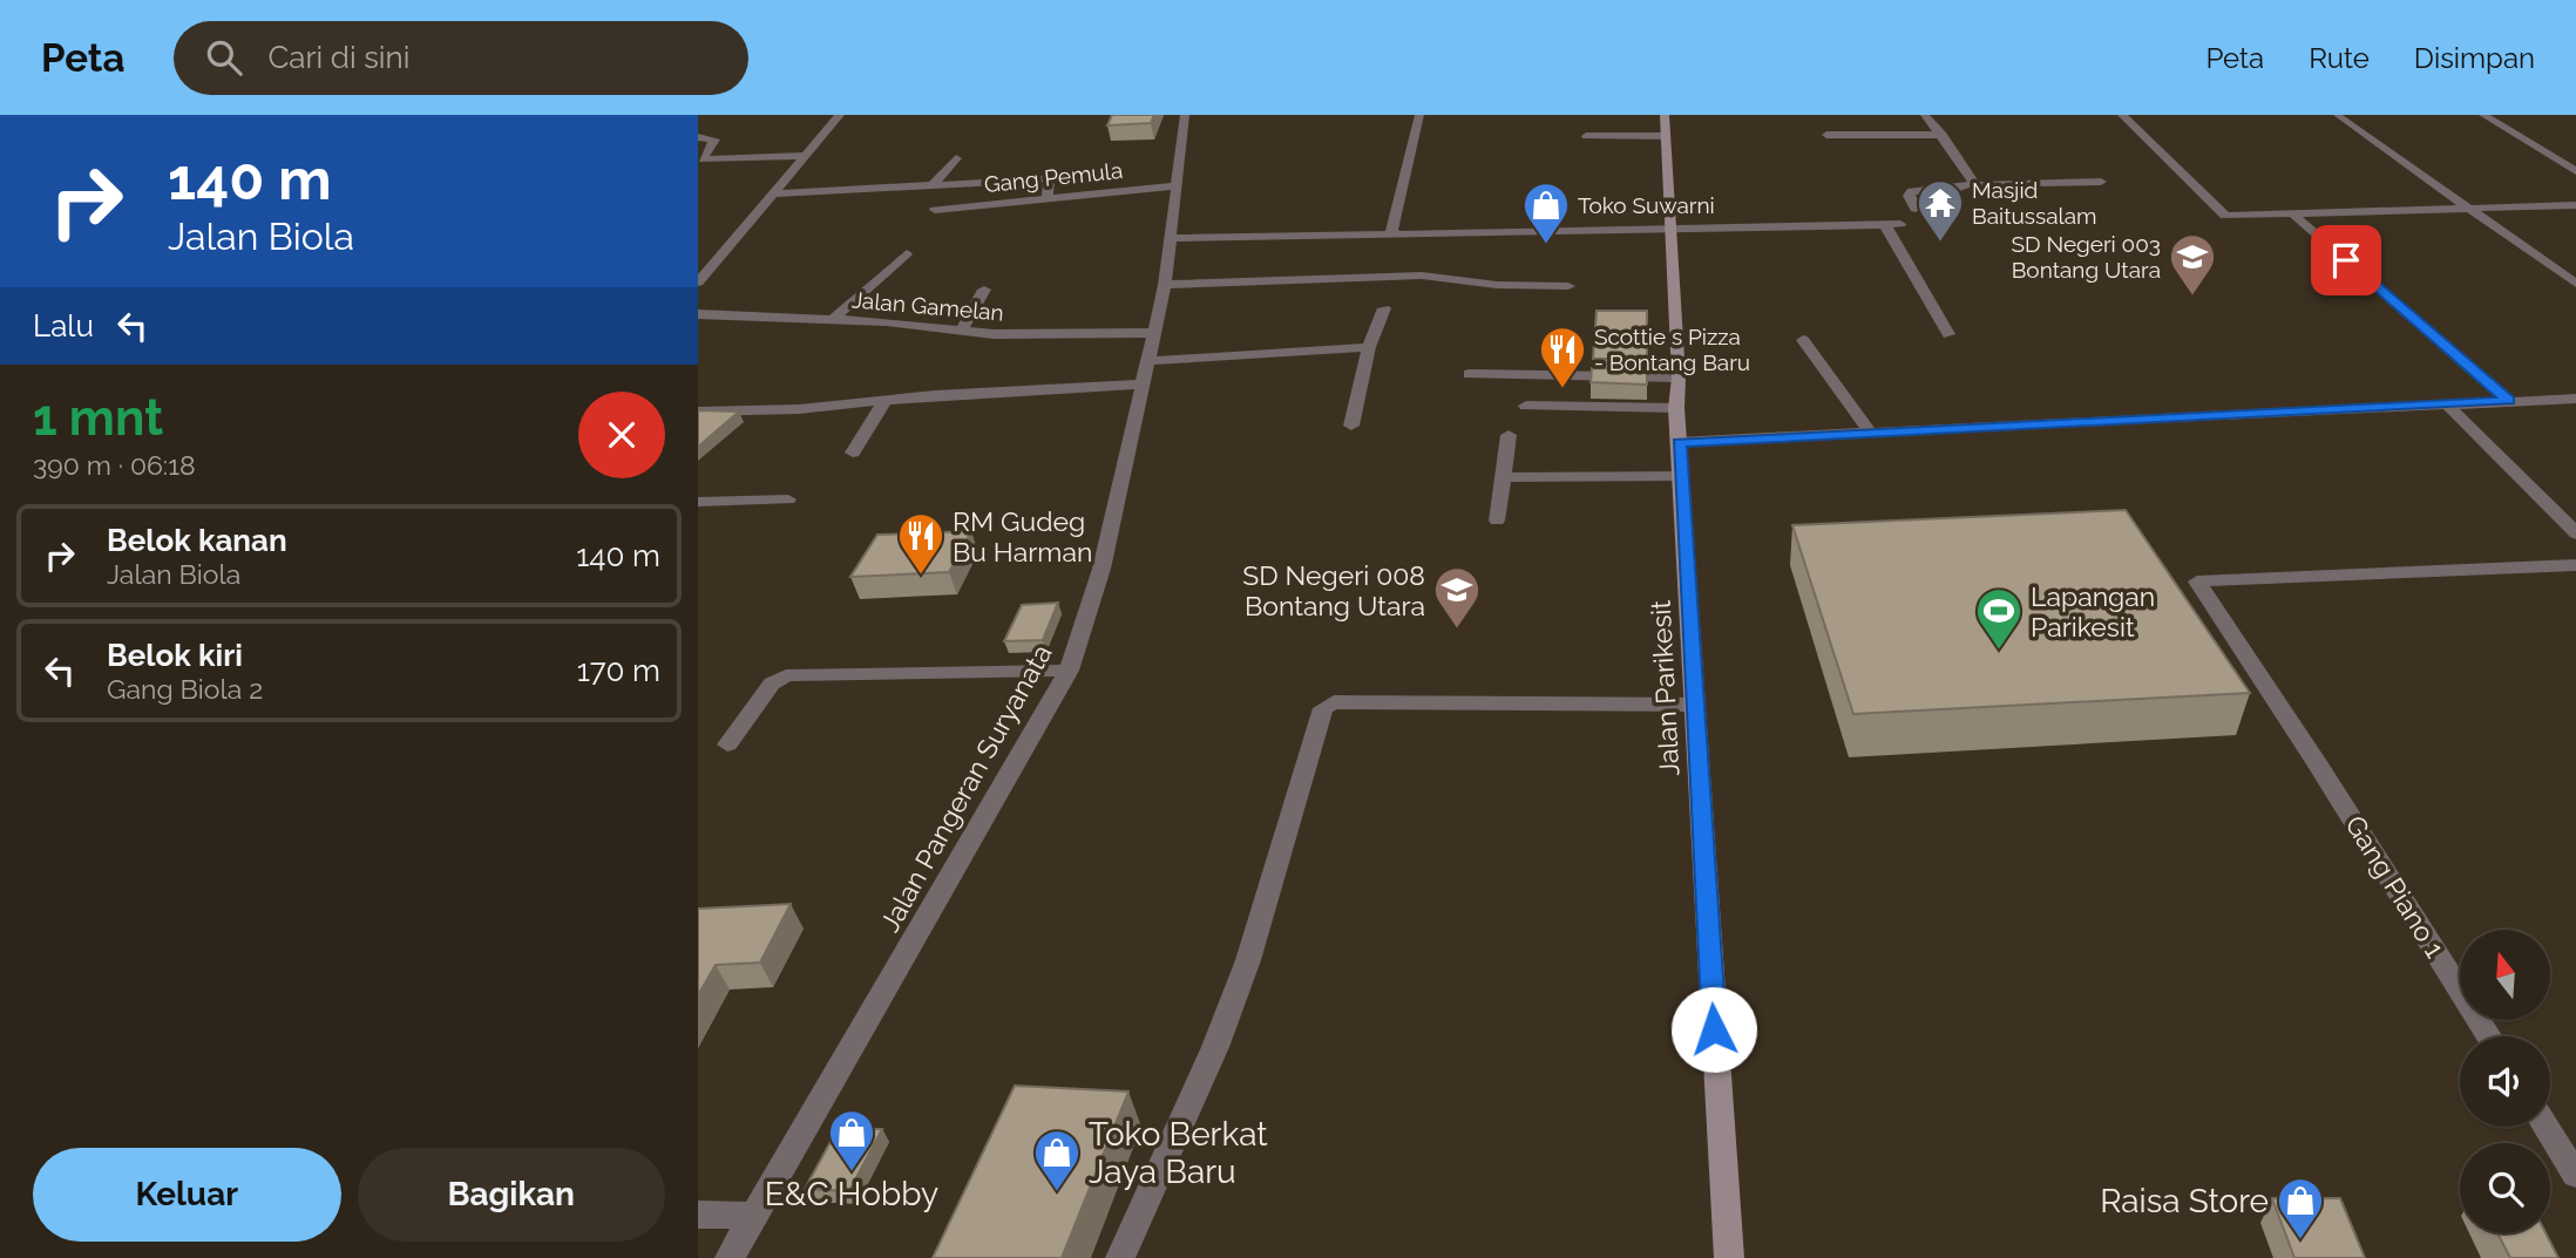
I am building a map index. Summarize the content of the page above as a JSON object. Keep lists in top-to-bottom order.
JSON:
{
  "streets": {
    "street": [
      "Gang Pemula",
      "Jalan Gamelan",
      "Jalan Parikesit",
      "Jalan Pangeran Suryanata",
      "Gang Piano 1"
    ]
  },
  "crossings": [
    ["Gang Pemula", "Jalan Pangeran Suryanata"],
    ["Jalan Gamelan", "Jalan Pangeran Suryanata"]
  ],
  "places": {
    "temple": ["Masjid Baitussalam"],
    "shop": [
      "Toko Suwarni",
      "E&C Hobby",
      "Toko Berkat Jaya Baru",
      "Raisa Store"
    ],
    "school or university": ["SD Negeri 003 Bontang Utara", "SD Negeri 008 Bontang Utara"],
    "restaurant": ["Scottie s Pizza - Bontang Baru", "RM Gudeg Bu Harman"],
    "sports": ["Lapangan Parikesit"]
  },
  "north": "top",
  "page": {
    "header": "Peta",
    "search": "Cari di sini",
    "nav": ["Peta", "Rute", "Disimpan"],
    "turn": ["140 m", "Jalan Biola"],
    "then": "Lalu",
    "heading": ["1 mnt", "390 m · 06:18"],
    "list": [
      {
        "name": "Belok kanan",
        "note": "Jalan Biola",
        "value": "140 m"
      },
      {
        "name": "Belok kiri",
        "note": "Gang Biola 2",
        "value": "170 m"
      }
    ],
    "buttons": ["Keluar", "Bagikan"]
  }
}
